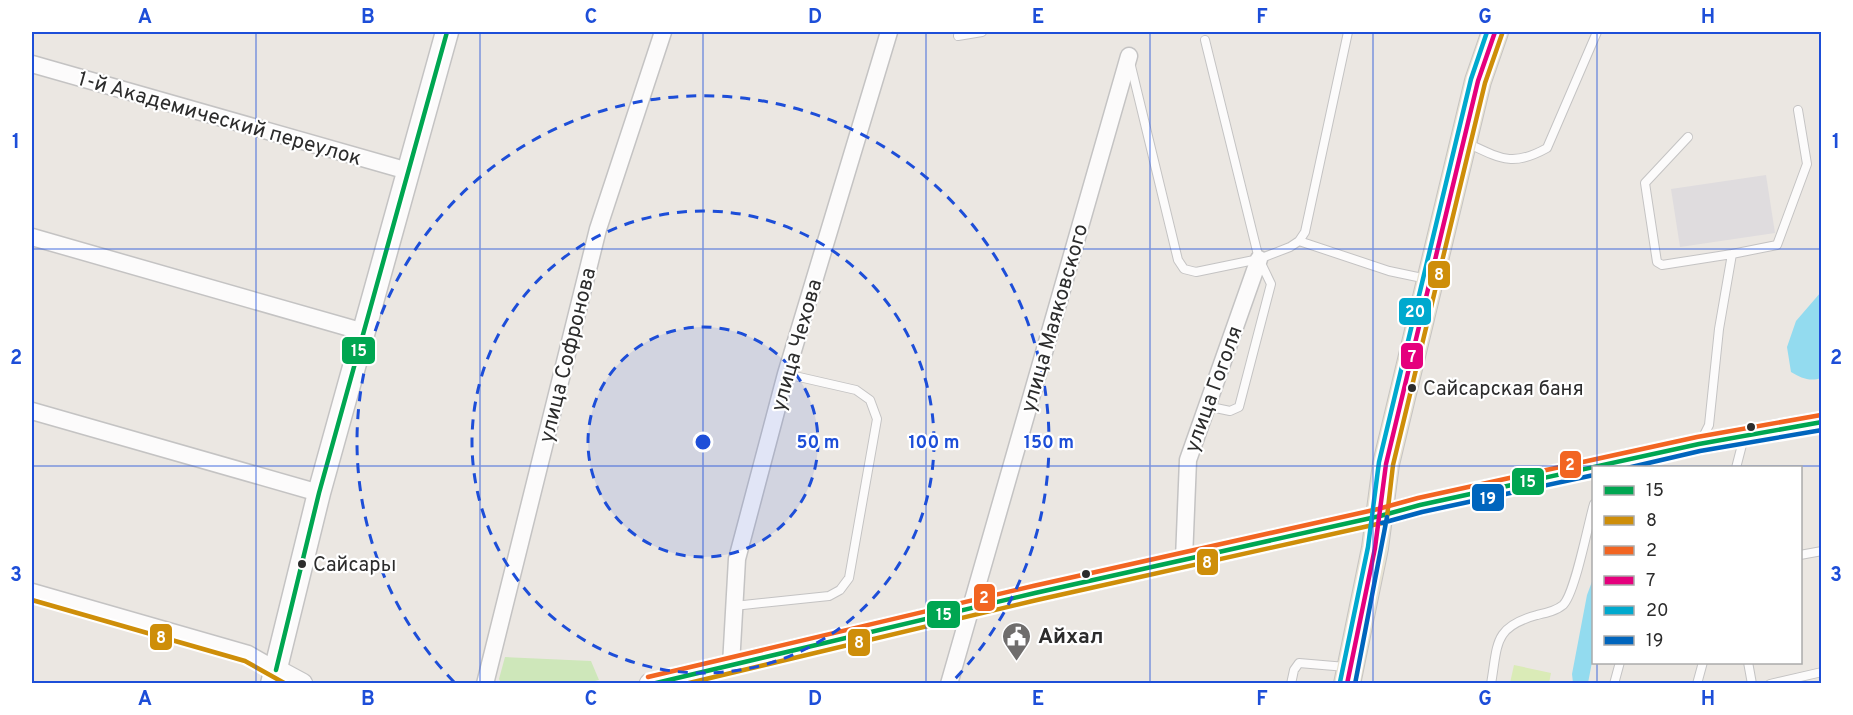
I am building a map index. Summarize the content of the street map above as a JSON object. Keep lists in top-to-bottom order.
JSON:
{
  "streets": {
    "street": [
      "1-й Академический переулок",
      "улица Маяковского",
      "улица Чехова",
      "улица Софронова",
      "улица Гоголя"
    ]
  },
  "places": {
    "other": ["Сайсарская баня", "Сайсары"],
    "public building": ["Айхал"]
  },
  "lines": [
    "transit line 15",
    "transit line 7",
    "transit line 20",
    "transit line 8",
    "transit line 2",
    "transit line 19"
  ],
  "legend": [
    "15",
    "8",
    "2",
    "7",
    "20",
    "19"
  ],
  "grid": {
    "columns": [
      "A",
      "B",
      "C",
      "D",
      "E",
      "F",
      "G",
      "H"
    ],
    "rows": ["1", "2", "3"]
  },
  "rings": ["50 m", "100 m", "150 m"]
}
